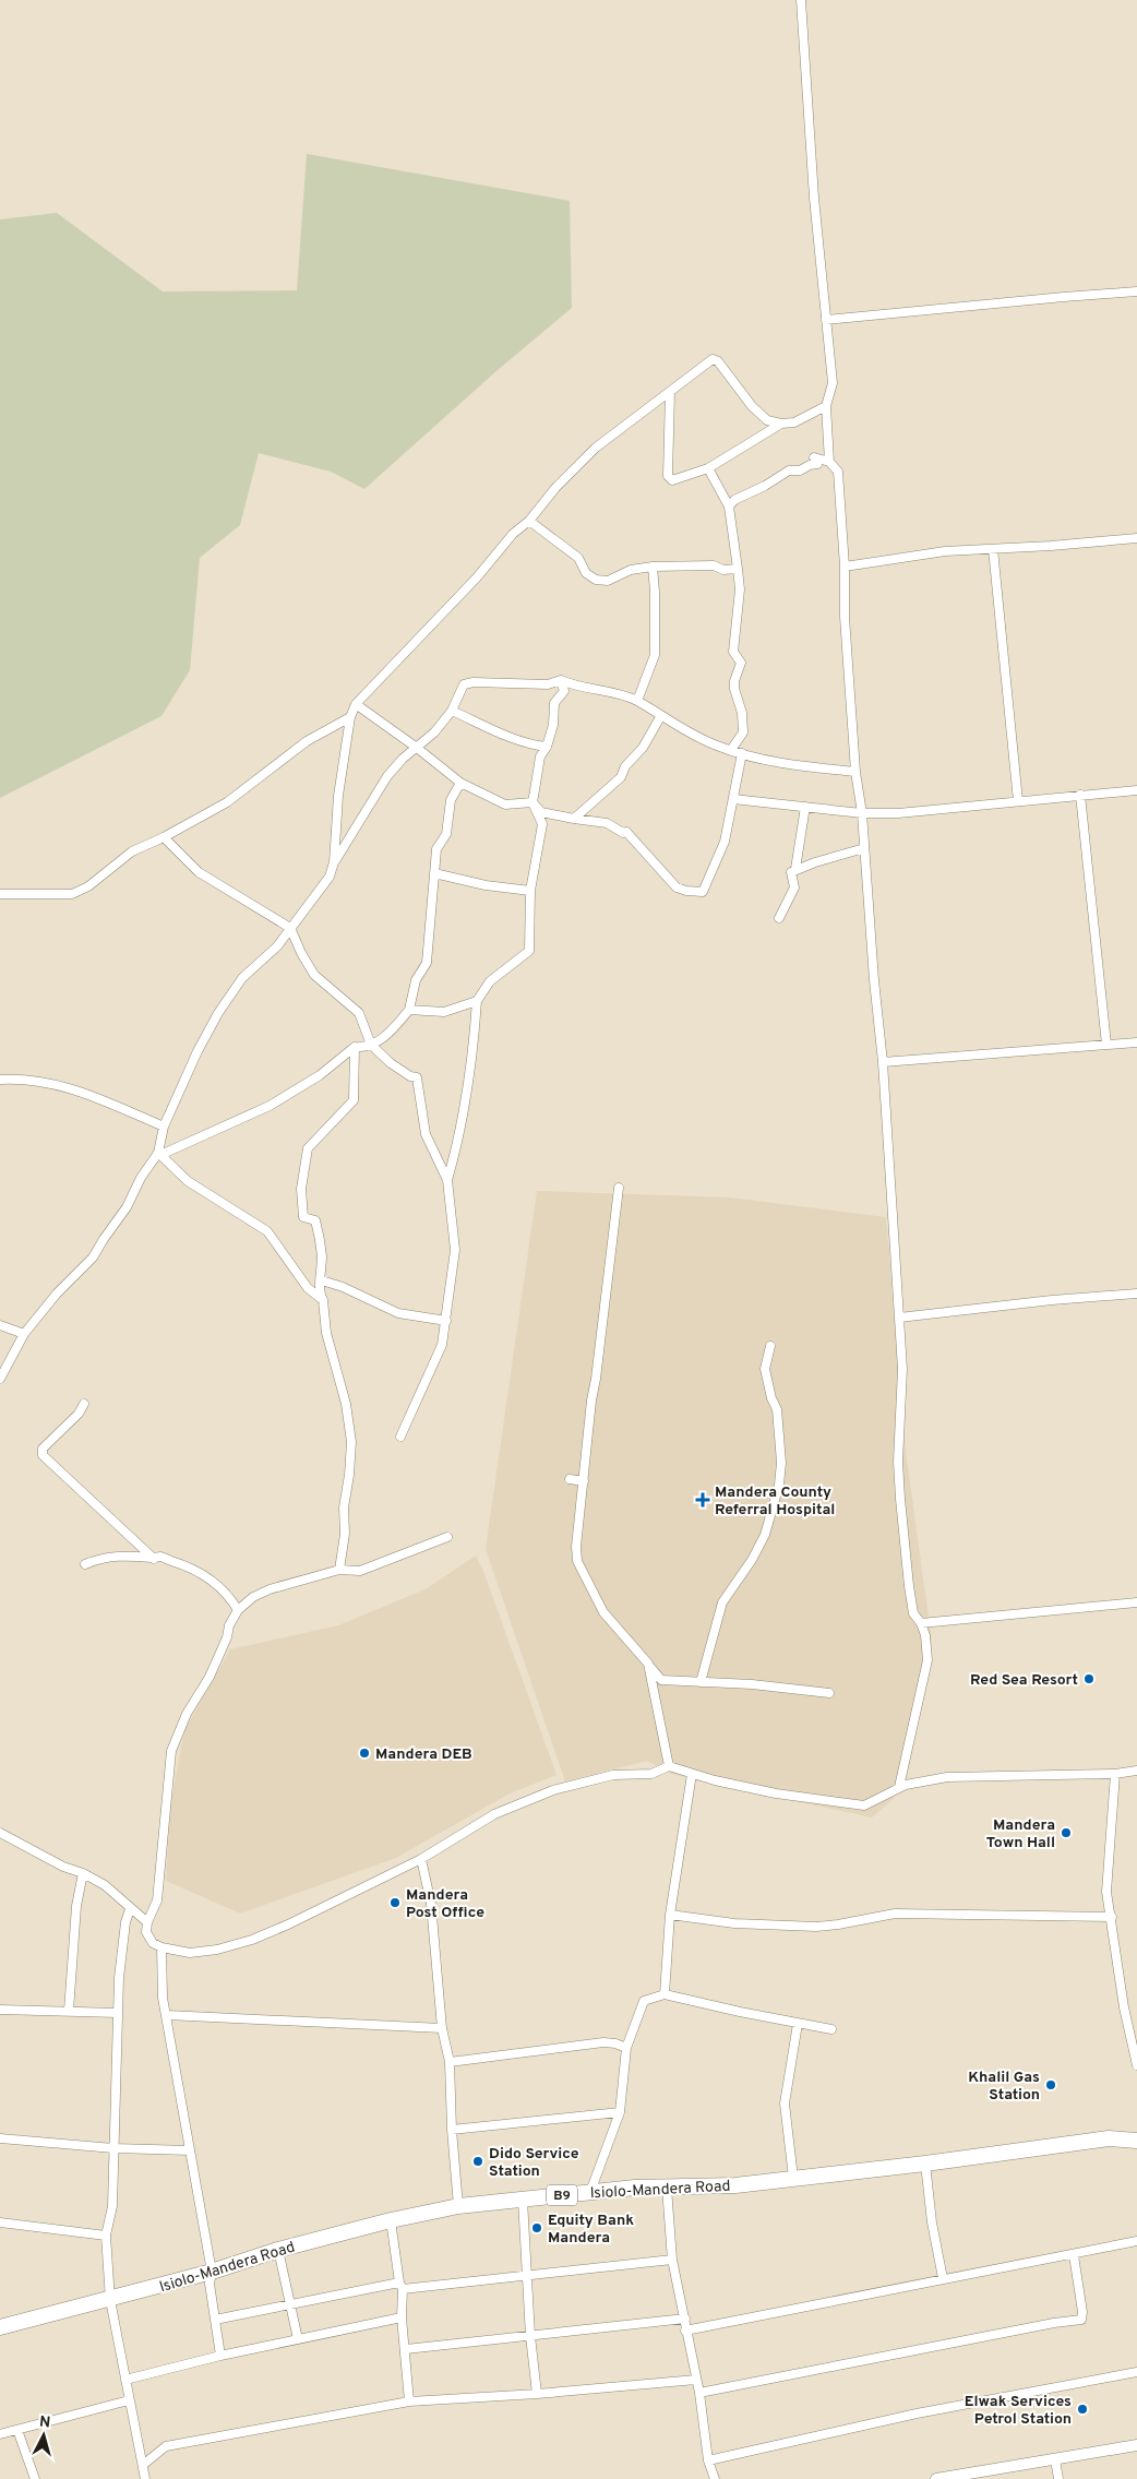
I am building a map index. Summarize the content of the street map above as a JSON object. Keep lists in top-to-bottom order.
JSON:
{
  "streets": {
    "highway": ["Isiolo-Mandera Road", "B9"]
  },
  "places": {
    "health": ["Mandera County Referral Hospital"],
    "other": [
      "Red Sea Resort",
      "Mandera DEB",
      "Mandera Town Hall",
      "Mandera Post Office",
      "Khalil Gas Station",
      "Dido Service Station",
      "Equity Bank Mandera",
      "Elwak Services Petrol Station"
    ]
  },
  "north": "top"
}
